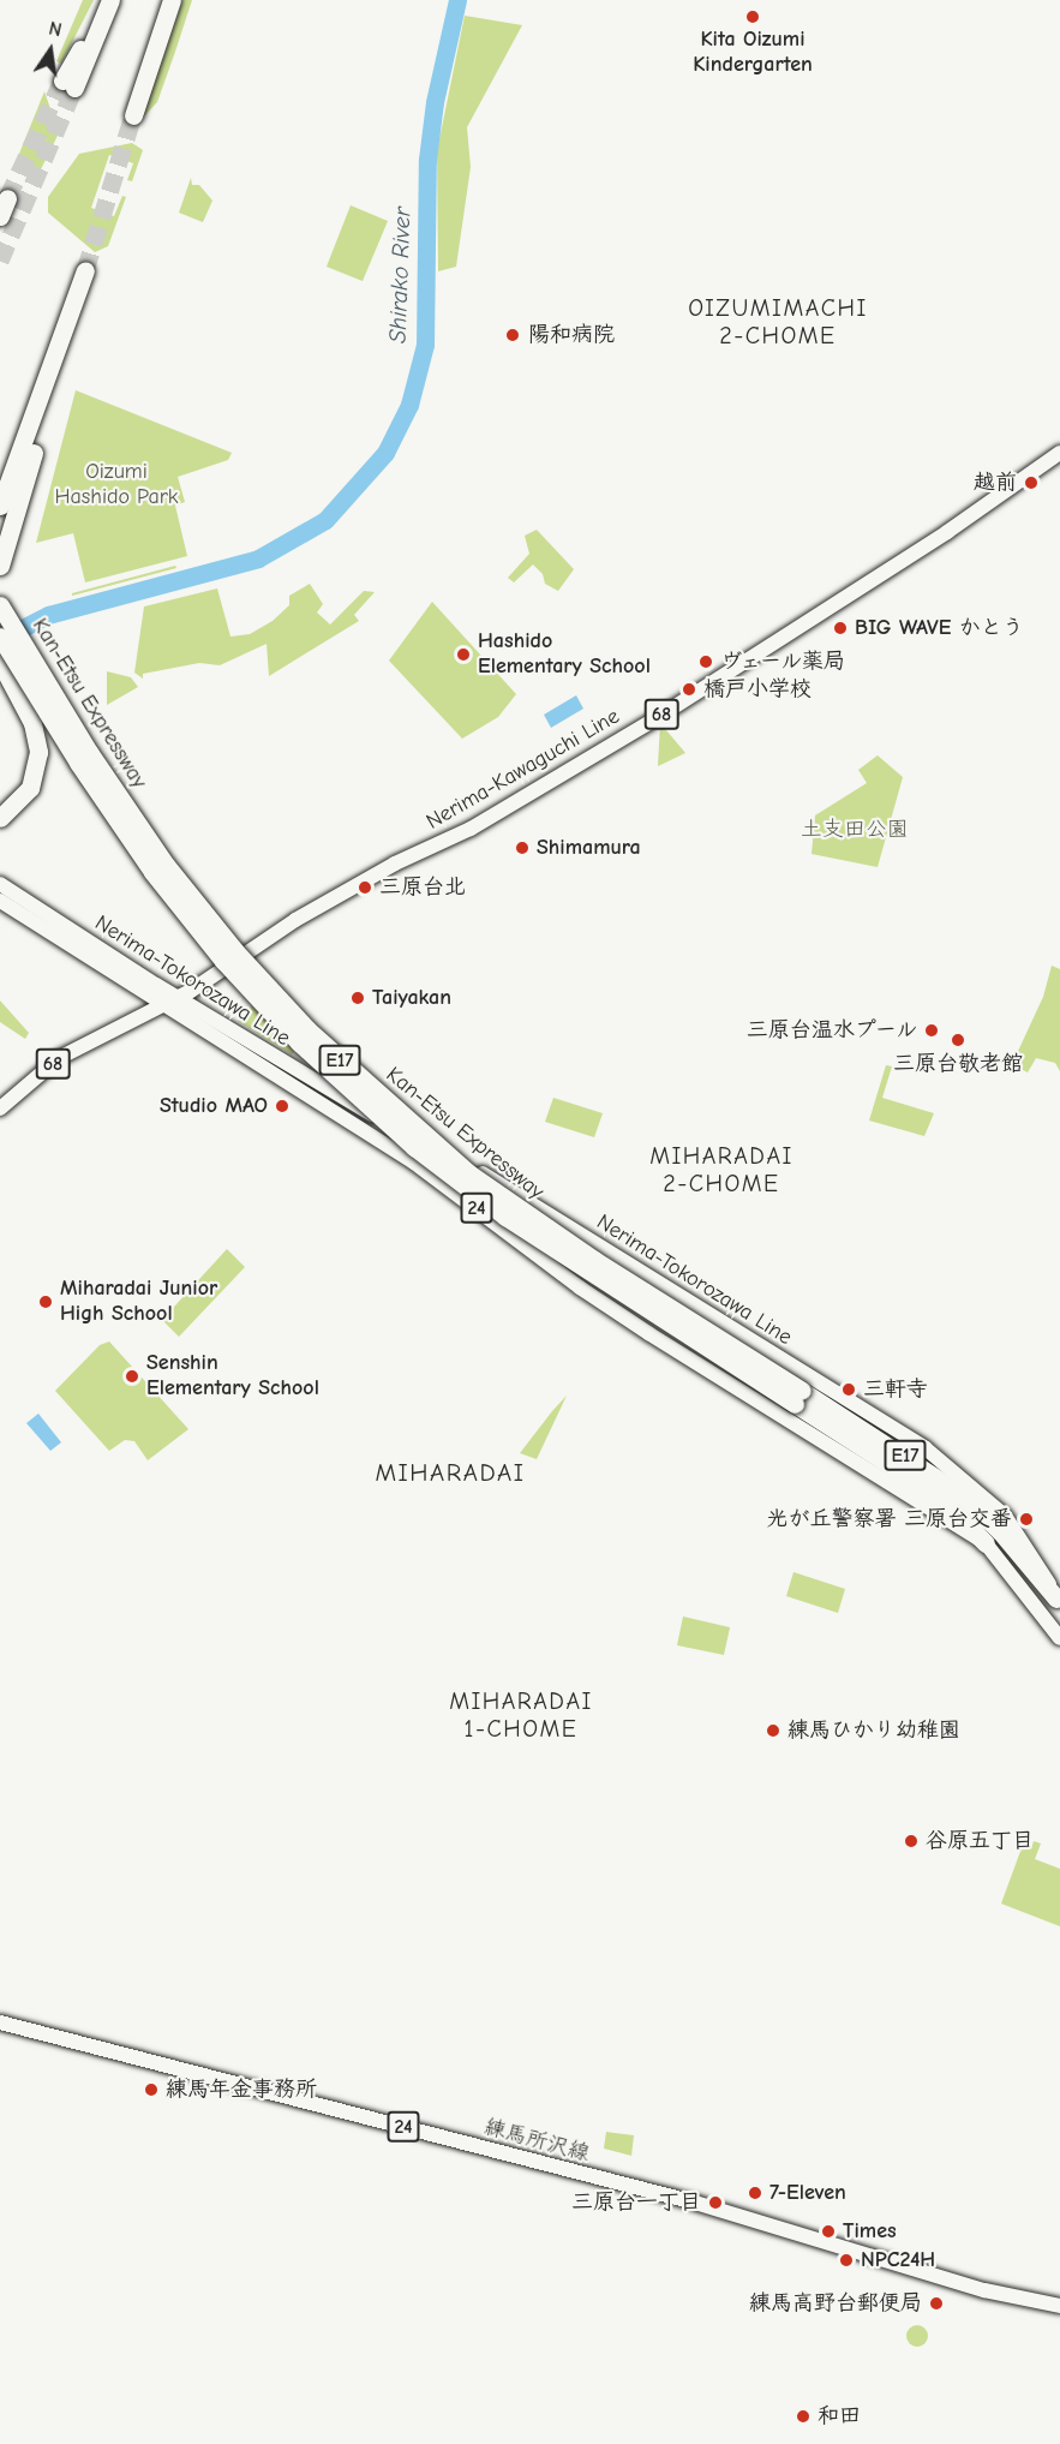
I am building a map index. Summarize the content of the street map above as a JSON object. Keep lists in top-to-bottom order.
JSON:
{
  "streets": {
    "highway": ["Kan-Etsu Expressway", "E17"],
    "main road": [
      "68",
      "Nerima-Kawaguchi Line",
      "Nerima-Tokorozawa Line",
      "24",
      "練馬所沢線"
    ]
  },
  "crossings": [
    ["Kan-Etsu Expressway", "Nerima-Tokorozawa Line"],
    ["Kan-Etsu Expressway", "E17"],
    ["Kan-Etsu Expressway", "24"],
    ["Nerima-Kawaguchi Line", "Nerima-Tokorozawa Line"],
    ["Nerima-Tokorozawa Line", "24"],
    ["E17", "24"]
  ],
  "districts": [
    "OIZUMIMACHI 2-CHOME",
    "MIHARADAI 2-CHOME",
    "MIHARADAI",
    "MIHARADAI 1-CHOME"
  ],
  "water": ["Shirako River"],
  "parks": ["Oizumi Hashido Park", "土支田公園"],
  "places": [
    "Kita Oizumi Kindergarten",
    "陽和病院",
    "越前",
    "BIG WAVE かとう",
    "Hashido Elementary School",
    "ヴェール薬局",
    "橋戸小学校",
    "Shimamura",
    "三原台北",
    "Taiyakan",
    "三原台温水プール",
    "三原台敬老館",
    "Studio MAO",
    "Miharadai Junior High School",
    "Senshin Elementary School",
    "三軒寺",
    "光が丘警察署 三原台交番",
    "練馬ひかり幼稚園",
    "谷原五丁目",
    "練馬年金事務所",
    "7-Eleven",
    "三原台一丁目",
    "Times",
    "NPC24H",
    "練馬高野台郵便局",
    "和田"
  ],
  "north": "top"
}
